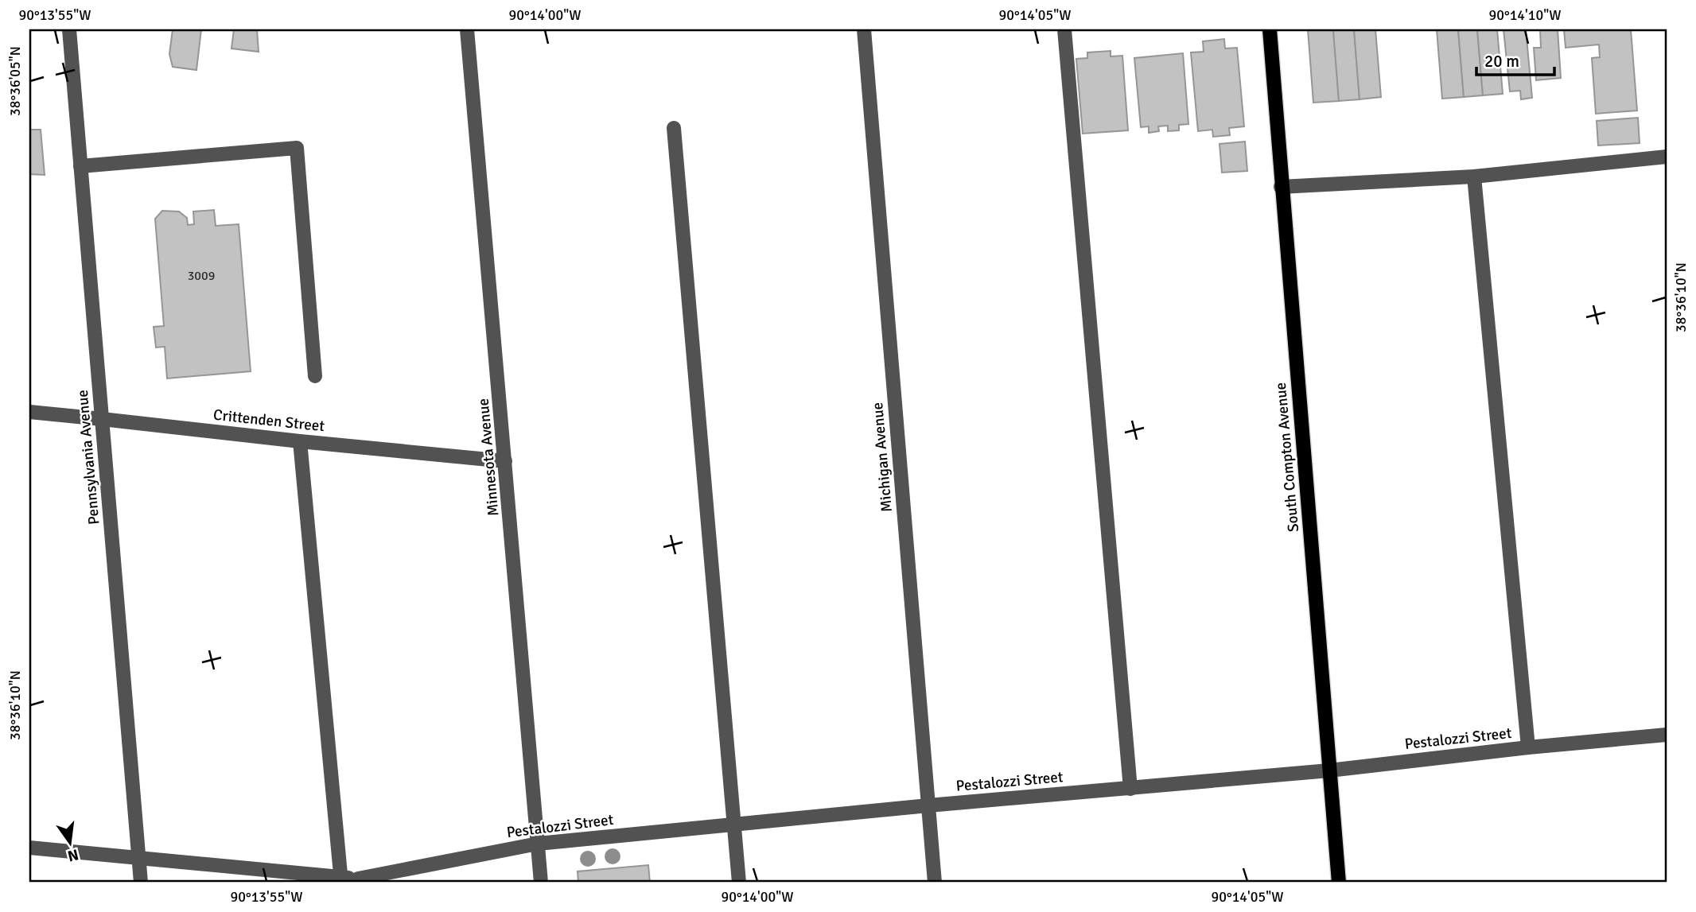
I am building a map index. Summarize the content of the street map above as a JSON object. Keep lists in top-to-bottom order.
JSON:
{
  "streets": {
    "main road": ["South Compton Avenue"],
    "street": [
      "Crittenden Street",
      "Pennsylvania Avenue",
      "Minnesota Avenue",
      "Michigan Avenue",
      "Pestalozzi Street"
    ]
  },
  "crossings": [
    ["Crittenden Street", "Pennsylvania Avenue"],
    ["Crittenden Street", "Minnesota Avenue"],
    ["Pennsylvania Avenue", "Pestalozzi Street"],
    ["Minnesota Avenue", "Pestalozzi Street"],
    ["Michigan Avenue", "Pestalozzi Street"],
    ["South Compton Avenue", "Pestalozzi Street"]
  ],
  "house_numbers": ["3009"],
  "scale_bar": "20 m",
  "north": "bottom",
  "coordinates": [
    "90°13'55\"W",
    "90°14'00\"W",
    "90°14'05\"W",
    "90°14'10\"W",
    "38°36'05\"N",
    "38°36'10\"N"
  ]
}
